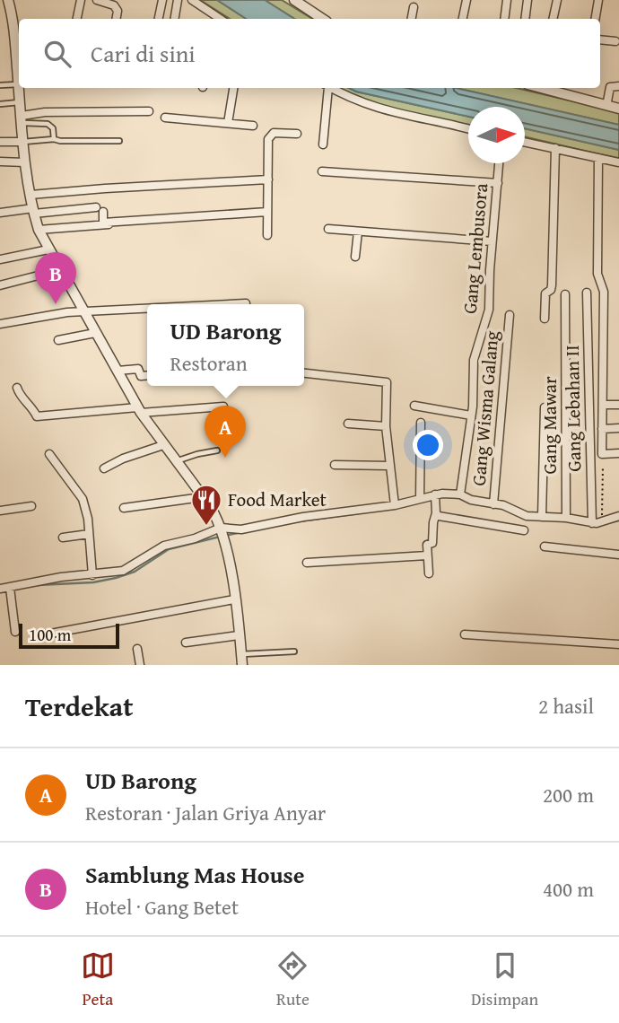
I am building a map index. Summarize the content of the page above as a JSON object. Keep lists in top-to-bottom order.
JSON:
{
  "streets": {
    "street": [
      "Gang Lembusora",
      "Gang Wisma Galang",
      "Gang Lebahan II",
      "Gang Mawar"
    ]
  },
  "places": {
    "restaurant": ["Food Market"]
  },
  "scale_bar": "100 m",
  "north": "right",
  "page": {
    "search": "Cari di sini",
    "pins": ["B", "A"],
    "popup": ["UD Barong", "Restoran"],
    "scale": "100 m",
    "heading": ["Terdekat", "2 hasil"],
    "list": [
      {
        "mark": "A",
        "name": "UD Barong",
        "note": "Restoran · Jalan Griya Anyar",
        "value": "200 m"
      },
      {
        "mark": "B",
        "name": "Samblung Mas House",
        "note": "Hotel · Gang Betet",
        "value": "400 m"
      }
    ],
    "nav": ["Peta", "Rute", "Disimpan"]
  }
}
